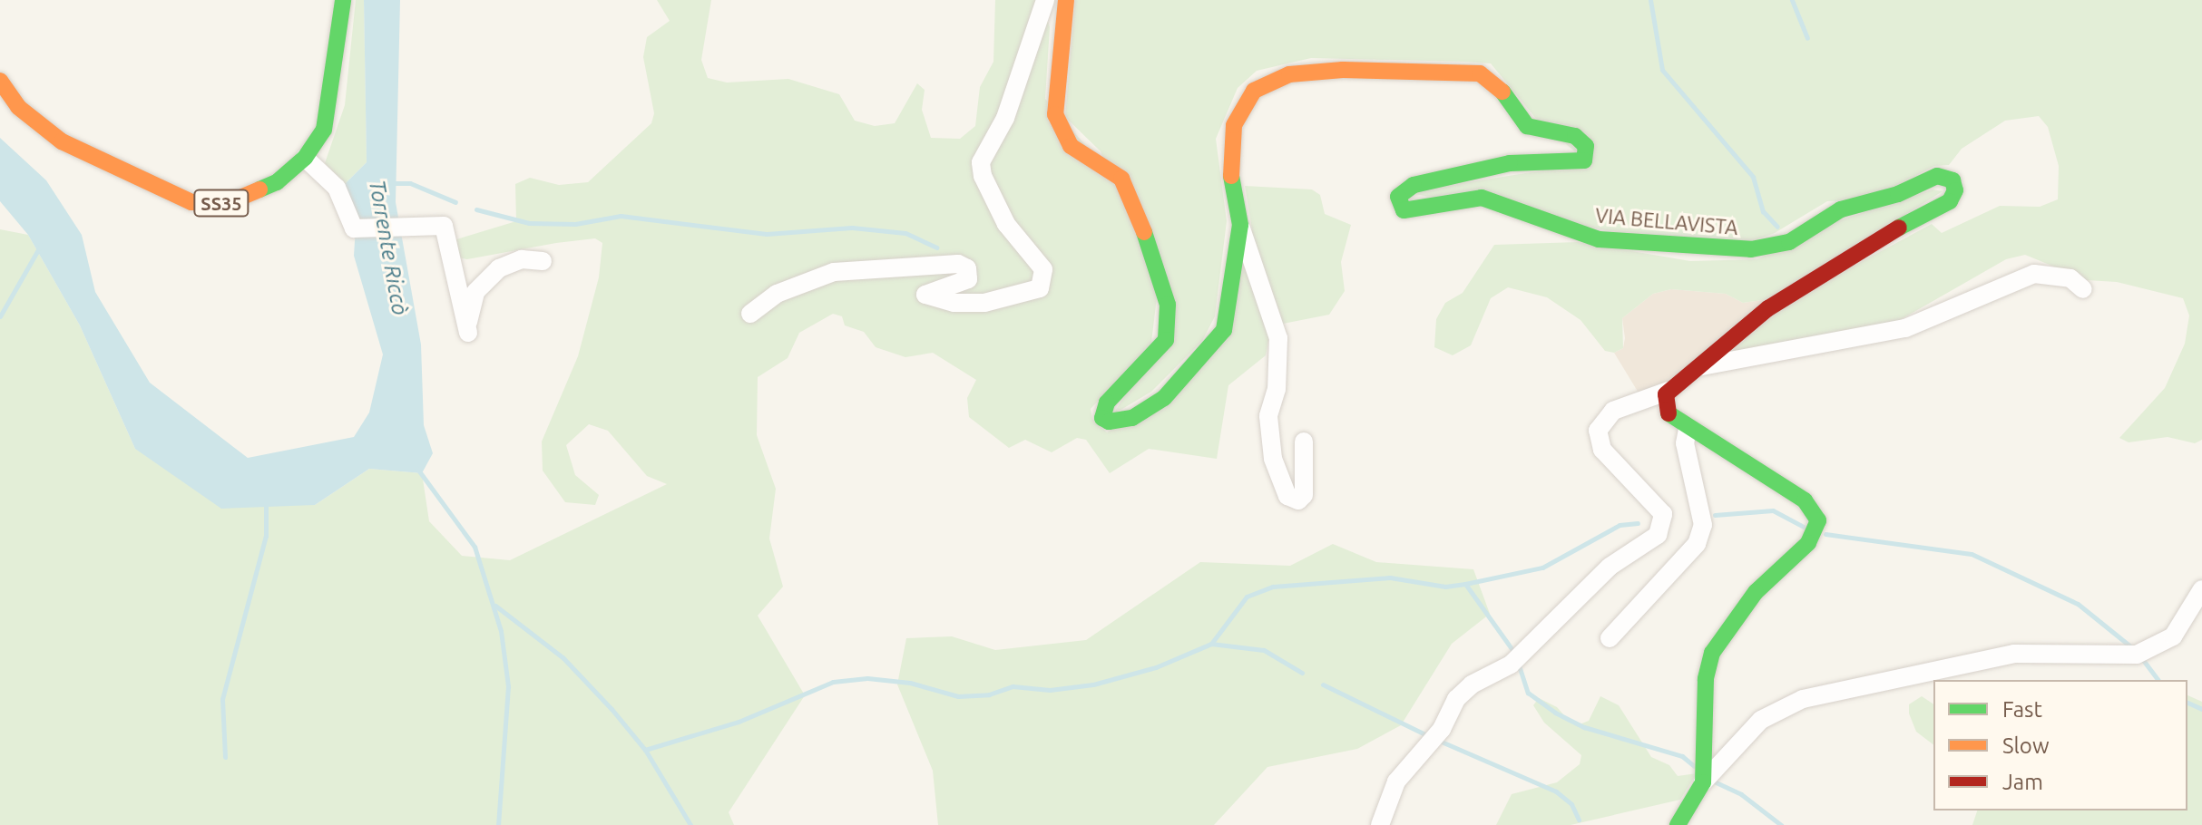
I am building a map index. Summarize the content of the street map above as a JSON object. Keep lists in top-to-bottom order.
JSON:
{
  "streets": {
    "street": ["SS35", "VIA BELLAVISTA"]
  },
  "water": ["Torrente Riccò"],
  "legend": ["Fast", "Slow", "Jam"]
}
